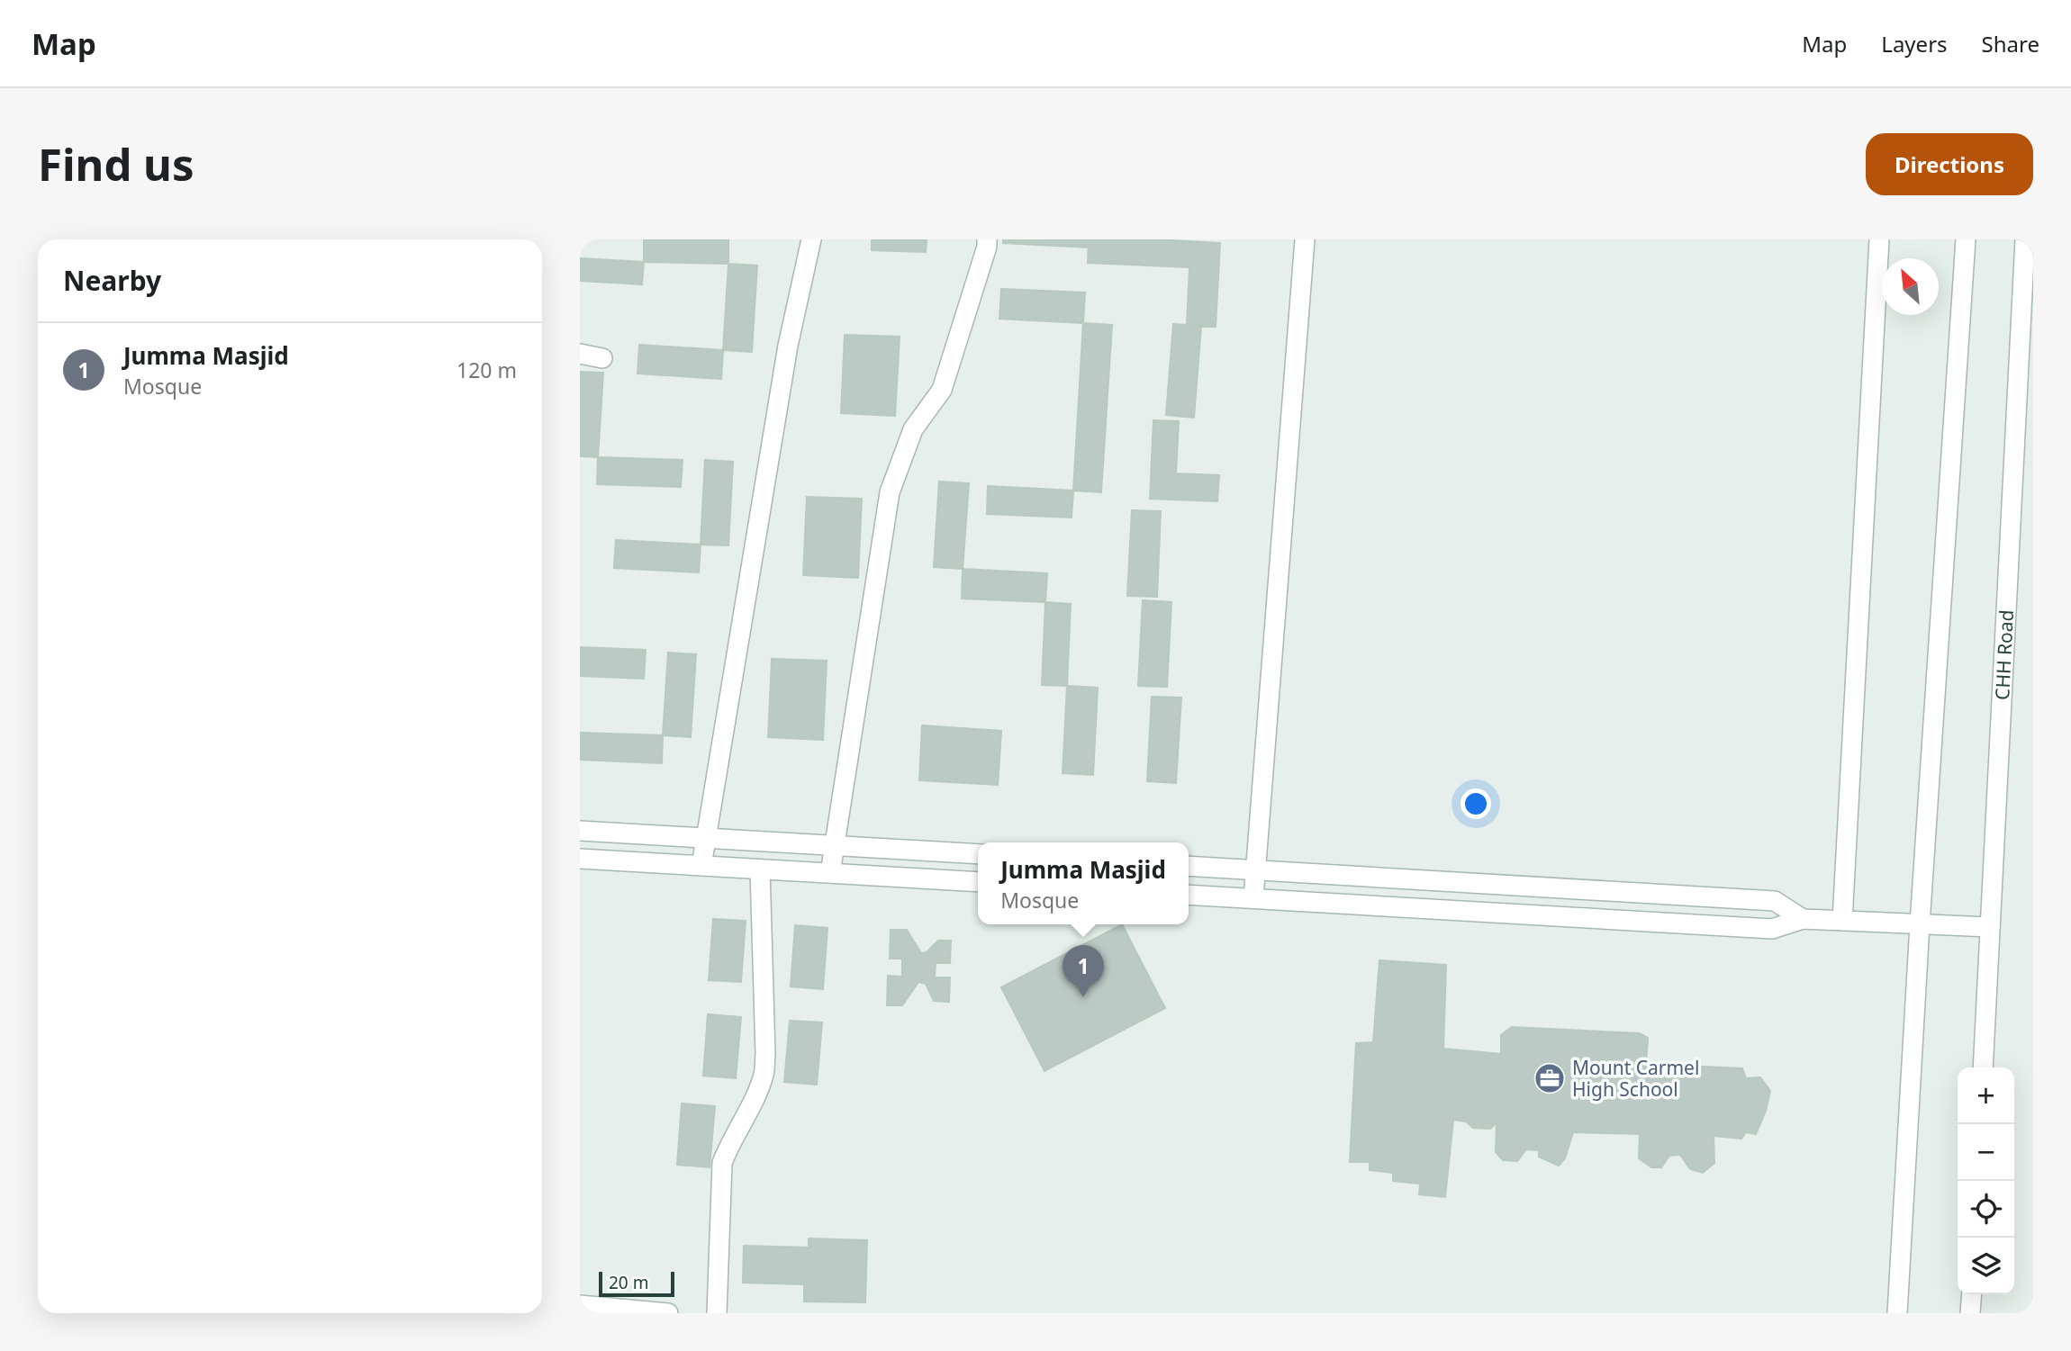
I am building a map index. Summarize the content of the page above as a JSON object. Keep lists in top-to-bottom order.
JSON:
{
  "streets": {
    "street": ["CHH Road"]
  },
  "places": {
    "office": ["Mount Carmel High School"]
  },
  "scale_bar": "20 m",
  "north": "top left",
  "page": {
    "header": "Map",
    "nav": ["Map", "Layers", "Share"],
    "buttons": "Directions",
    "title": "Find us",
    "heading": "Nearby",
    "list": [
      {
        "mark": "1",
        "name": "Jumma Masjid",
        "note": "Mosque",
        "value": "120 m"
      }
    ],
    "popup": ["Jumma Masjid", "Mosque"],
    "pins": "1",
    "map_buttons": ["+", "−"],
    "scale": "20 m"
  }
}
